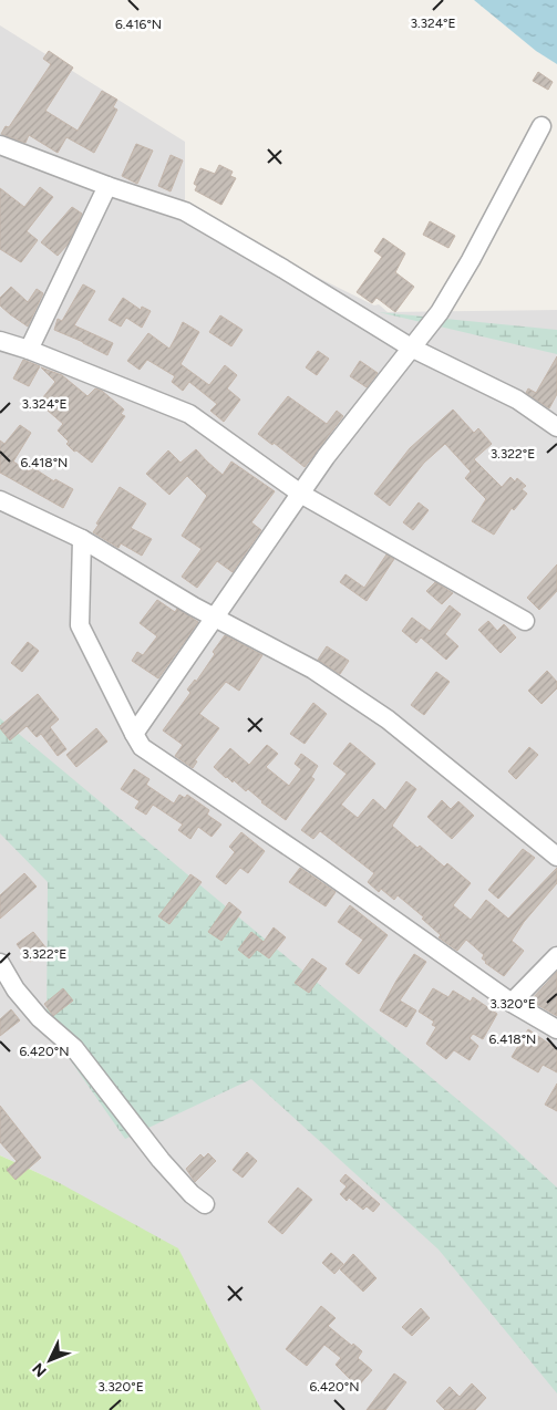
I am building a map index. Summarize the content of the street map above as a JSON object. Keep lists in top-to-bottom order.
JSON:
{
  "north": "bottom left",
  "coordinates": [
    "3.324°E",
    "6.416°N",
    "3.322°E",
    "6.418°N",
    "3.320°E",
    "6.420°N"
  ]
}
